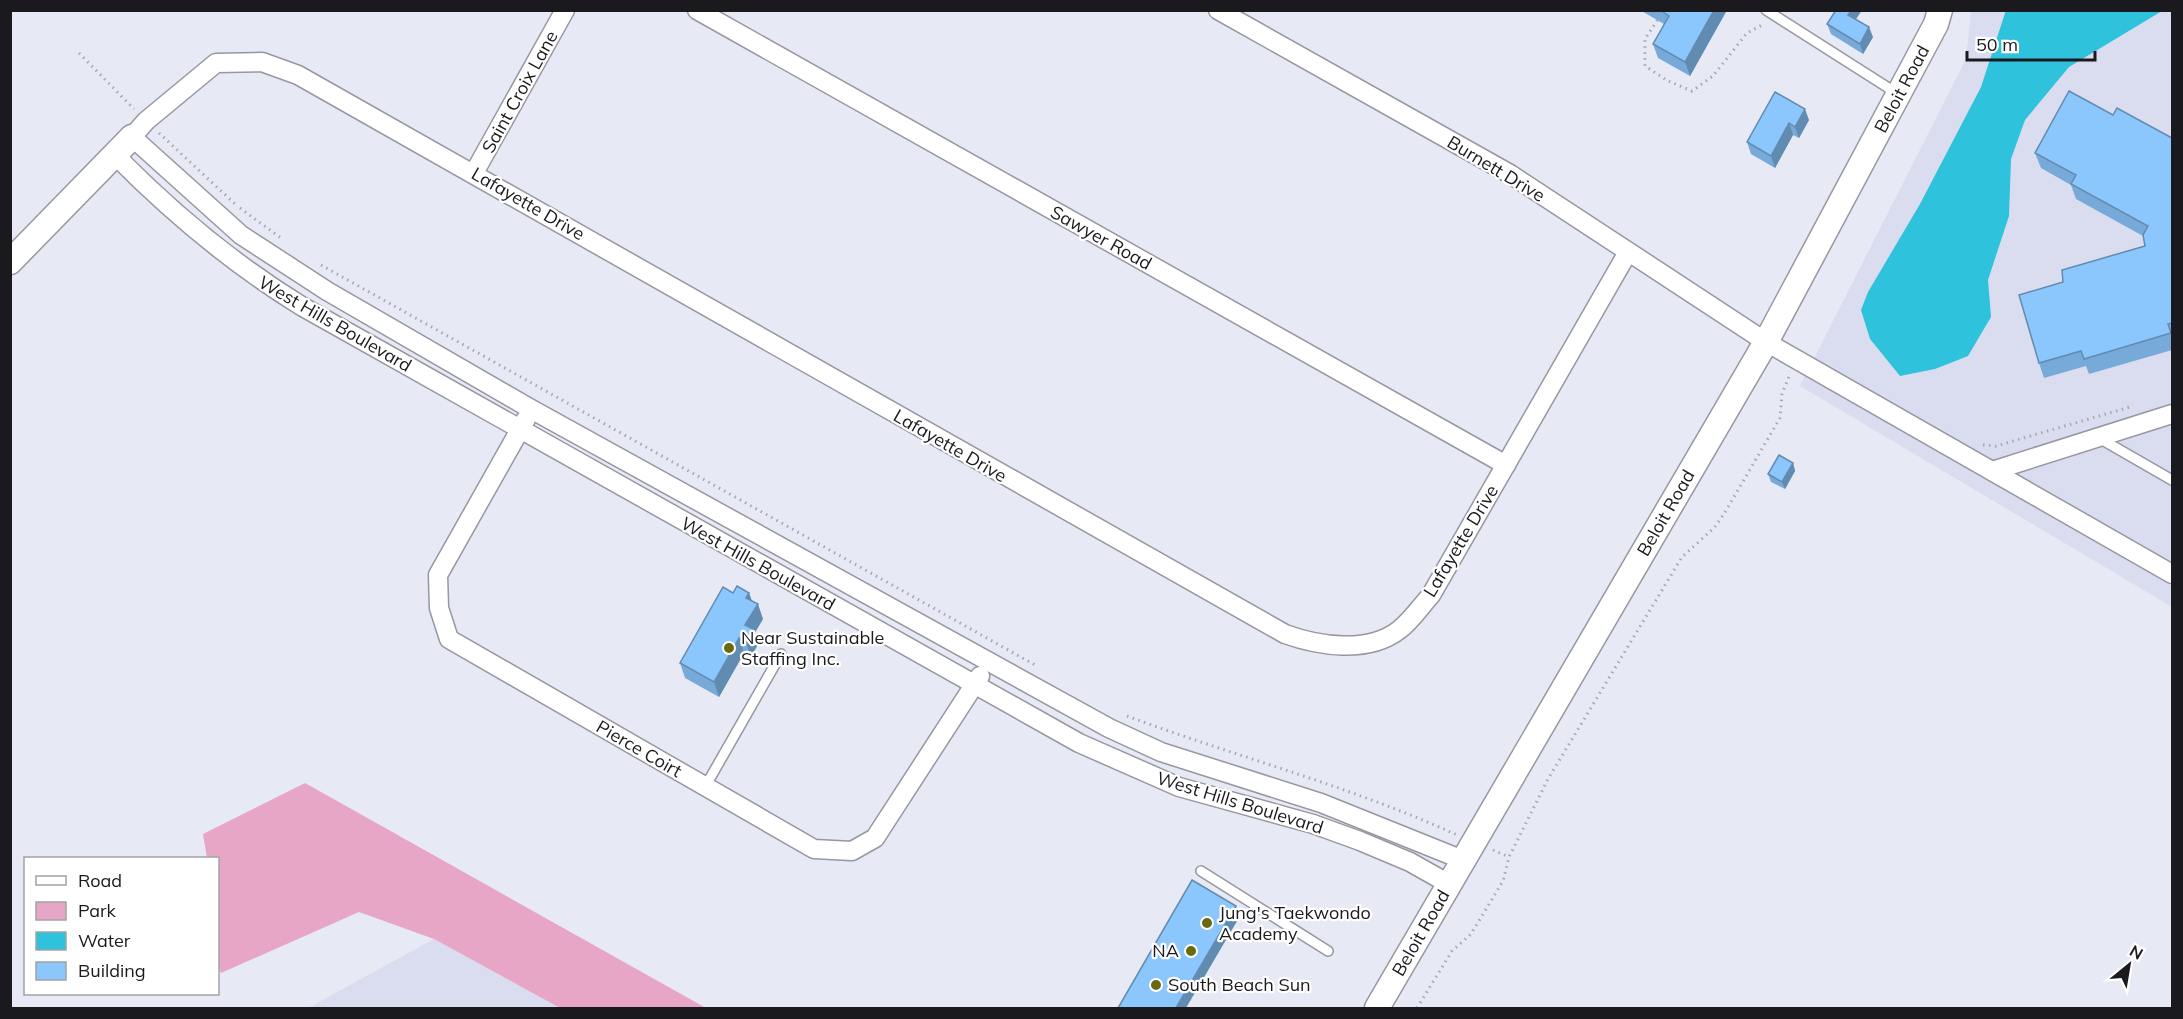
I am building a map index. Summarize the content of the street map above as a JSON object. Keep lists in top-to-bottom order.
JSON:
{
  "streets": {
    "main road": ["Beloit Road"],
    "street": [
      "Saint Croix Lane",
      "Burnett Drive",
      "Lafayette Drive",
      "Sawyer Road",
      "West Hills Boulevard",
      "Pierce Coirt"
    ]
  },
  "crossings": [
    ["Beloit Road", "Burnett Drive"],
    ["Beloit Road", "West Hills Boulevard"],
    ["Saint Croix Lane", "Lafayette Drive"],
    ["Burnett Drive", "Lafayette Drive"],
    ["Lafayette Drive", "Sawyer Road"],
    ["Lafayette Drive", "West Hills Boulevard"],
    ["West Hills Boulevard", "Pierce Coirt"]
  ],
  "places": [
    "Near Sustainable Staffing Inc.",
    "Jung's Taekwondo Academy",
    "NA",
    "South Beach Sun"
  ],
  "legend": [
    "Road",
    "Park",
    "Water",
    "Building"
  ],
  "scale_bar": "50 m",
  "north": "top right"
}
